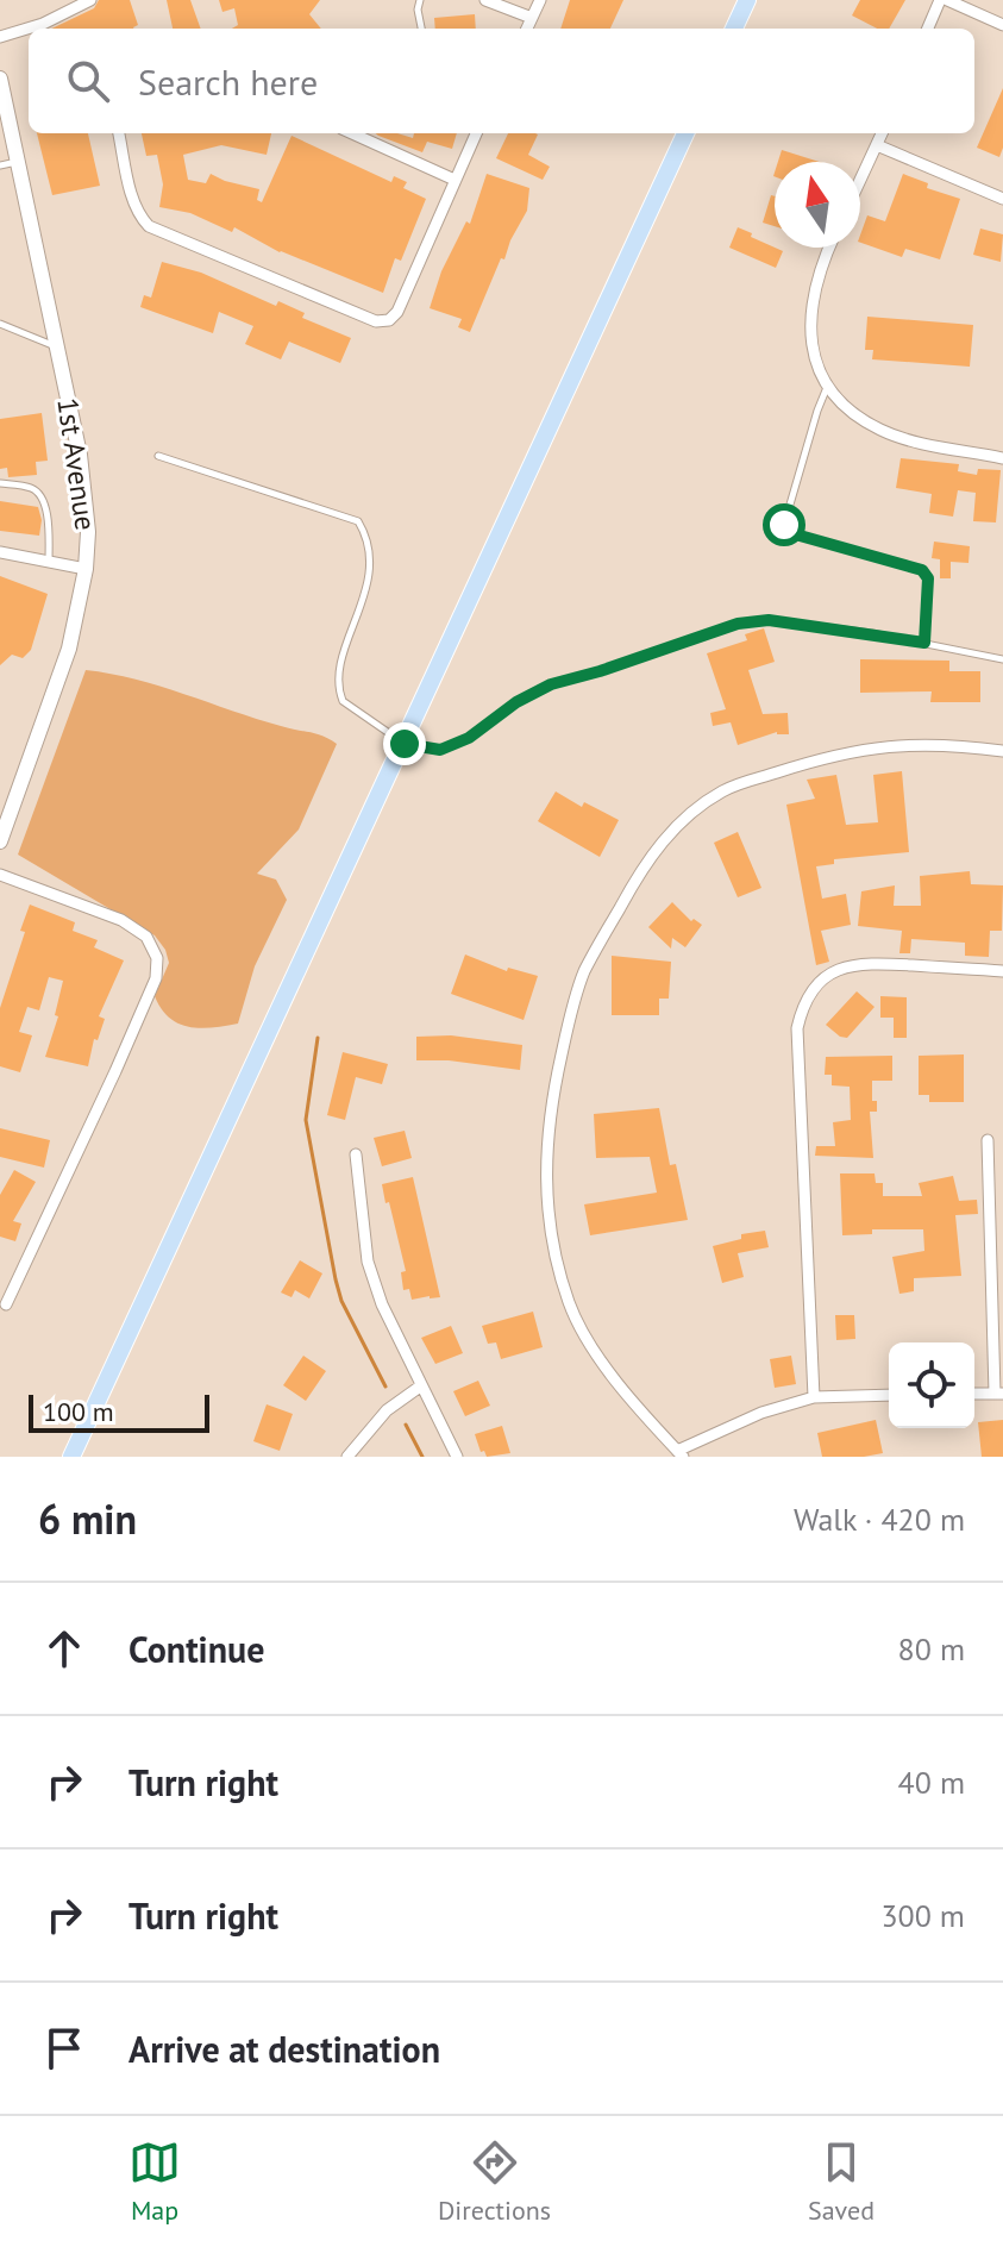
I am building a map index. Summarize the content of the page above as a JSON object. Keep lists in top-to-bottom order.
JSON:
{
  "streets": {
    "street": ["1st Avenue"]
  },
  "scale_bar": "100 m",
  "north": "top",
  "page": {
    "search": "Search here",
    "scale": "100 m",
    "heading": ["6 min", "Walk · 420 m"],
    "list": [
      ["Continue", "80 m"],
      ["Turn right", "40 m"],
      ["Turn right", "300 m"],
      "Arrive at destination"
    ],
    "nav": ["Map", "Directions", "Saved"]
  }
}
